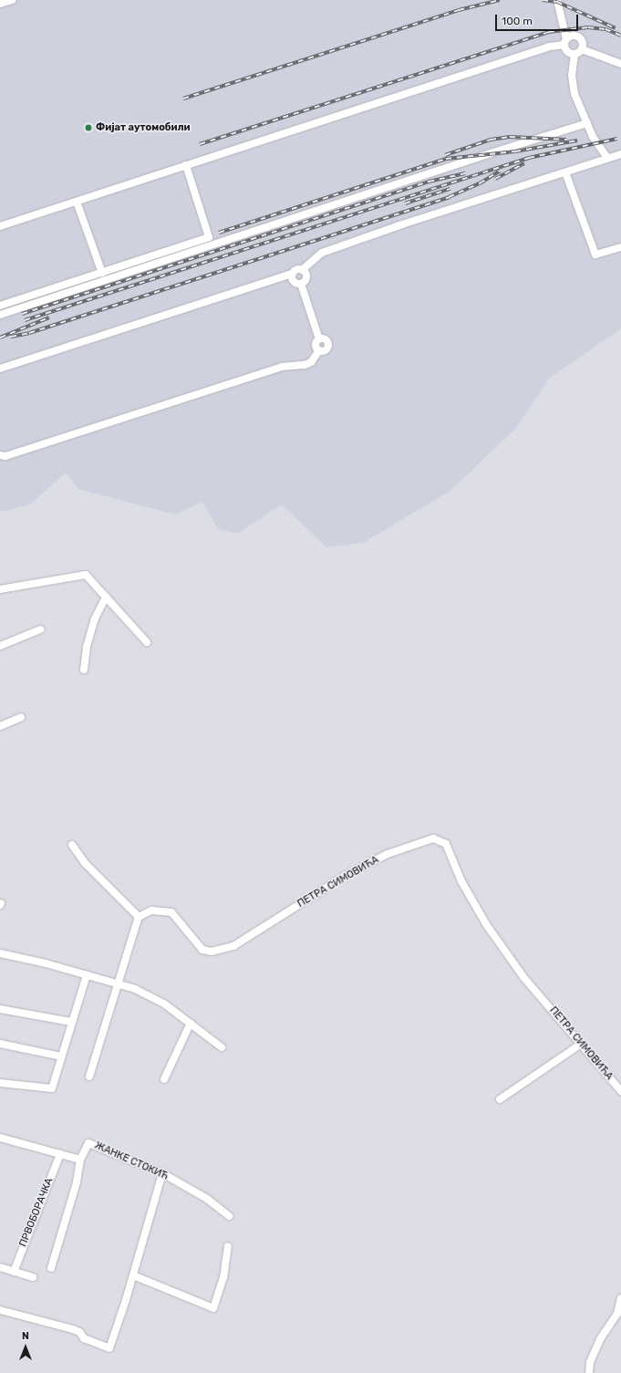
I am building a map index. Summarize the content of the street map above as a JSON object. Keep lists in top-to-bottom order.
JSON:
{
  "streets": {
    "street": ["ПЕТРА СИМОВИЋА", "ЖАНКЕ СТОКИЋ", "ПРВОБОРАЧКА"]
  },
  "places": ["Фијат аутомобили"],
  "scale_bar": "100 m",
  "north": "top"
}
